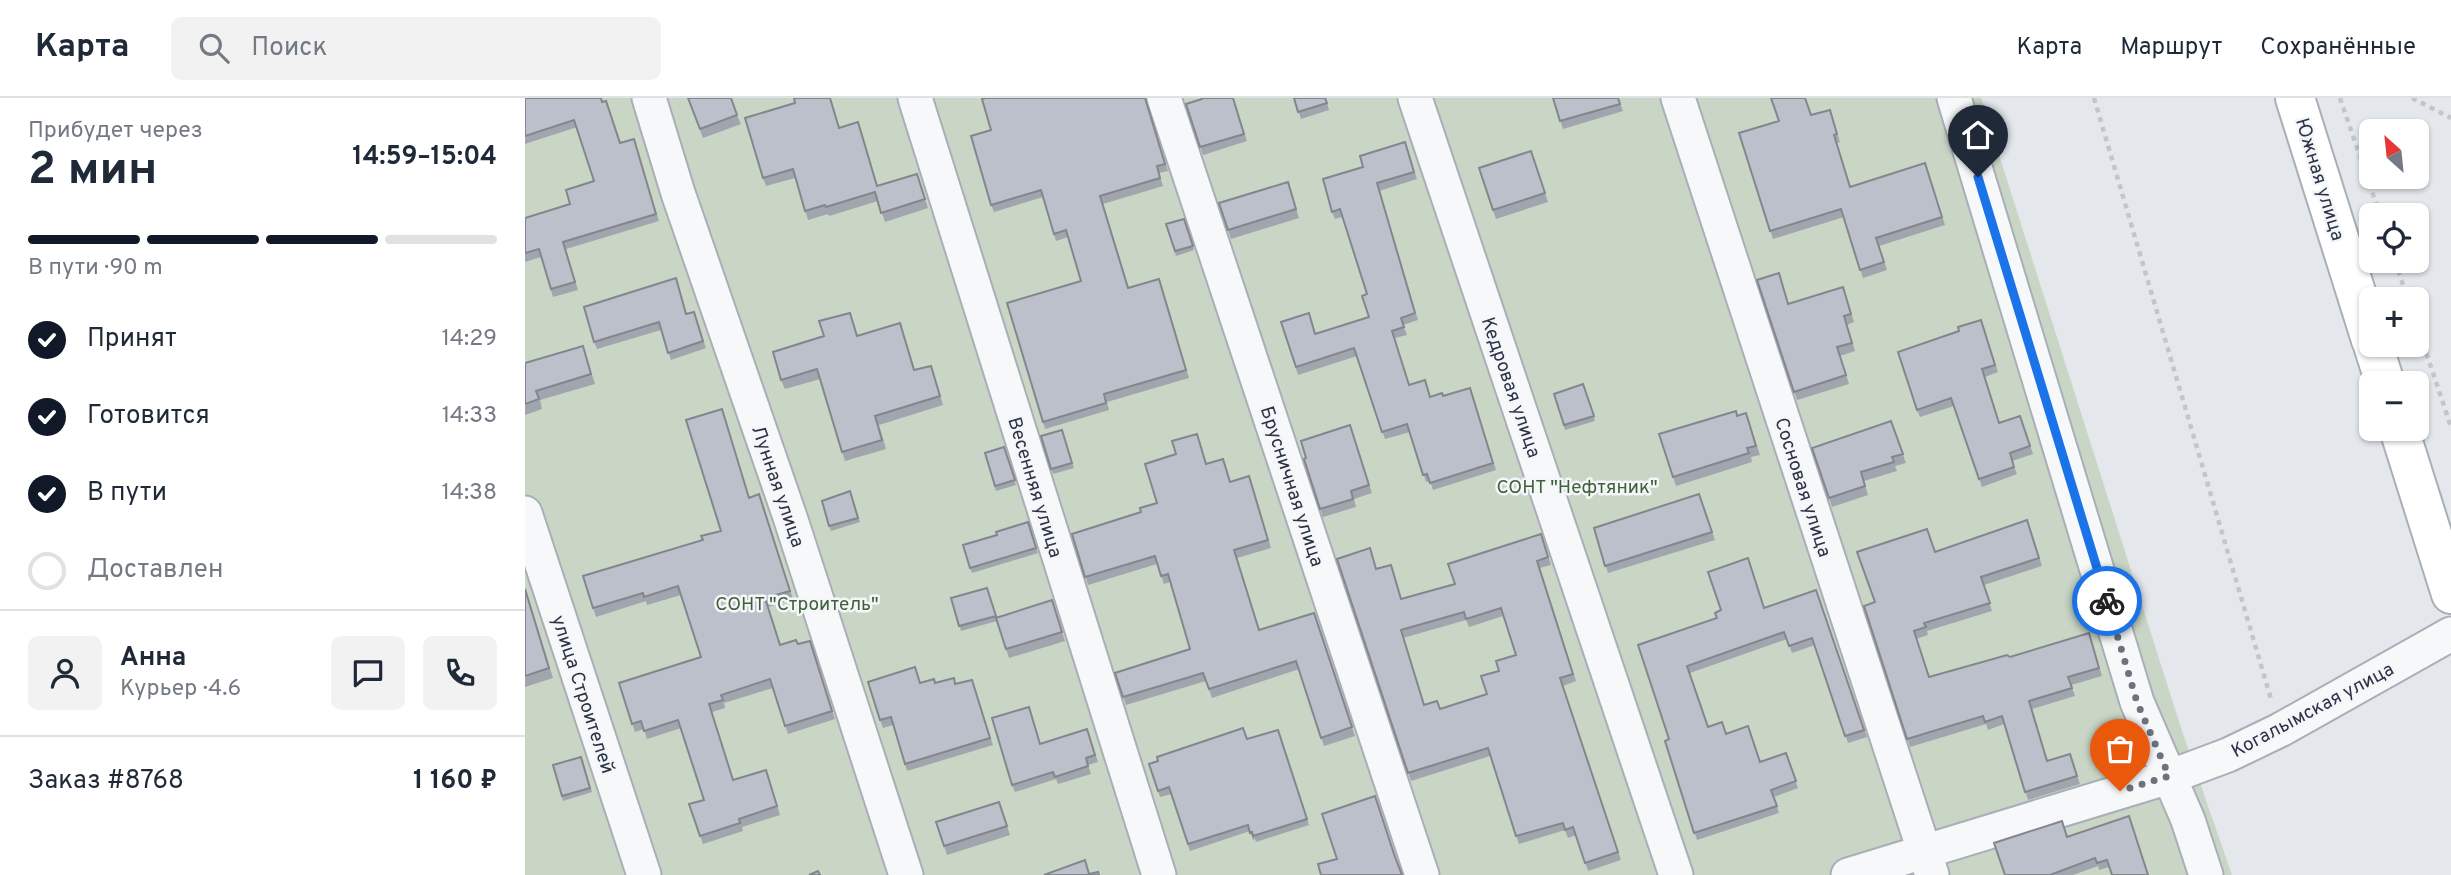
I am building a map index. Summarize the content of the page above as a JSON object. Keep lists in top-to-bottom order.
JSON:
{
  "streets": {
    "street": [
      "Южная улица",
      "Кедровая улица",
      "Лунная улица",
      "Брусничная улица",
      "Весенняя улица",
      "Сосновая улица",
      "улица Строителей",
      "Когалымская улица"
    ]
  },
  "crossings": [
    ["Сосновая улица", "Когалымская улица"]
  ],
  "parks": ["СОНТ \"Нефтяник\"", "СОНТ \"Строитель\""],
  "north": "top left",
  "page": {
    "header": "Карта",
    "search": "Поиск",
    "nav": ["Карта", "Маршрут", "Сохранённые"],
    "heading": ["2 мин", "Прибудет через", "14:59–15:04"],
    "panel": [
      "Анна",
      "Курьер · 4.6",
      "Заказ #8768",
      "1 160 ₽"
    ],
    "map_buttons": ["+", "−"],
    "bar": "В пути · 90 m",
    "list": [
      ["Принят", "14:29"],
      ["Готовится", "14:33"],
      ["В пути", "14:38"],
      "Доставлен"
    ]
  }
}
